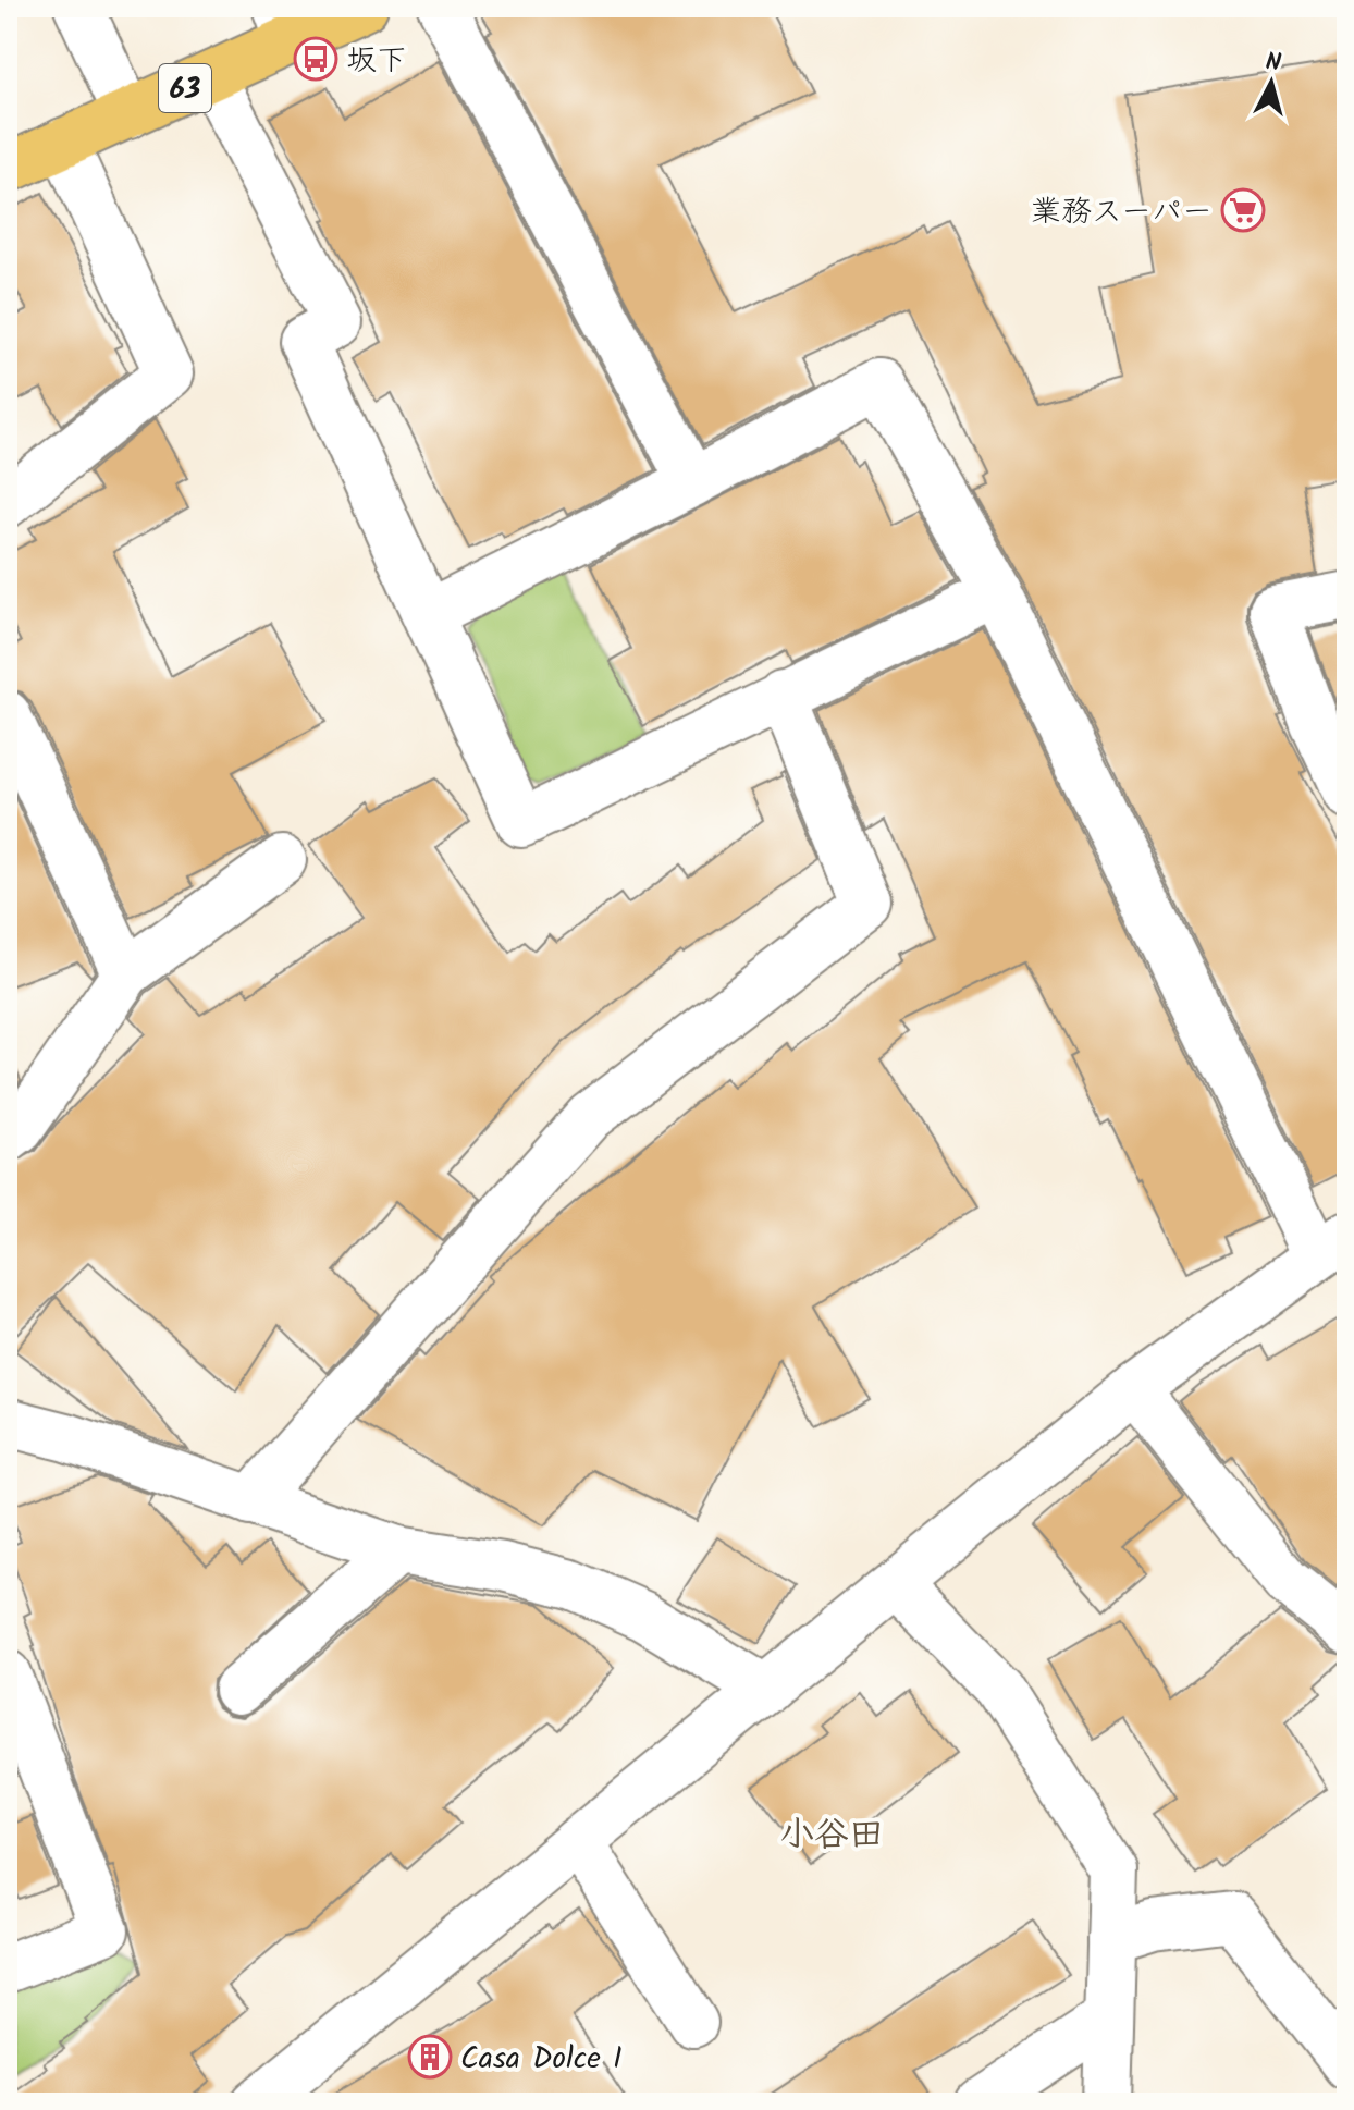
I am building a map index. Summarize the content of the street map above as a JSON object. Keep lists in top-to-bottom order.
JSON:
{
  "streets": {
    "main road": ["63"]
  },
  "districts": ["小谷田"],
  "places": {
    "bus stop": ["坂下"],
    "supermarket": ["業務スーパー"],
    "building": ["Casa Dolce I"]
  },
  "north": "top"
}
